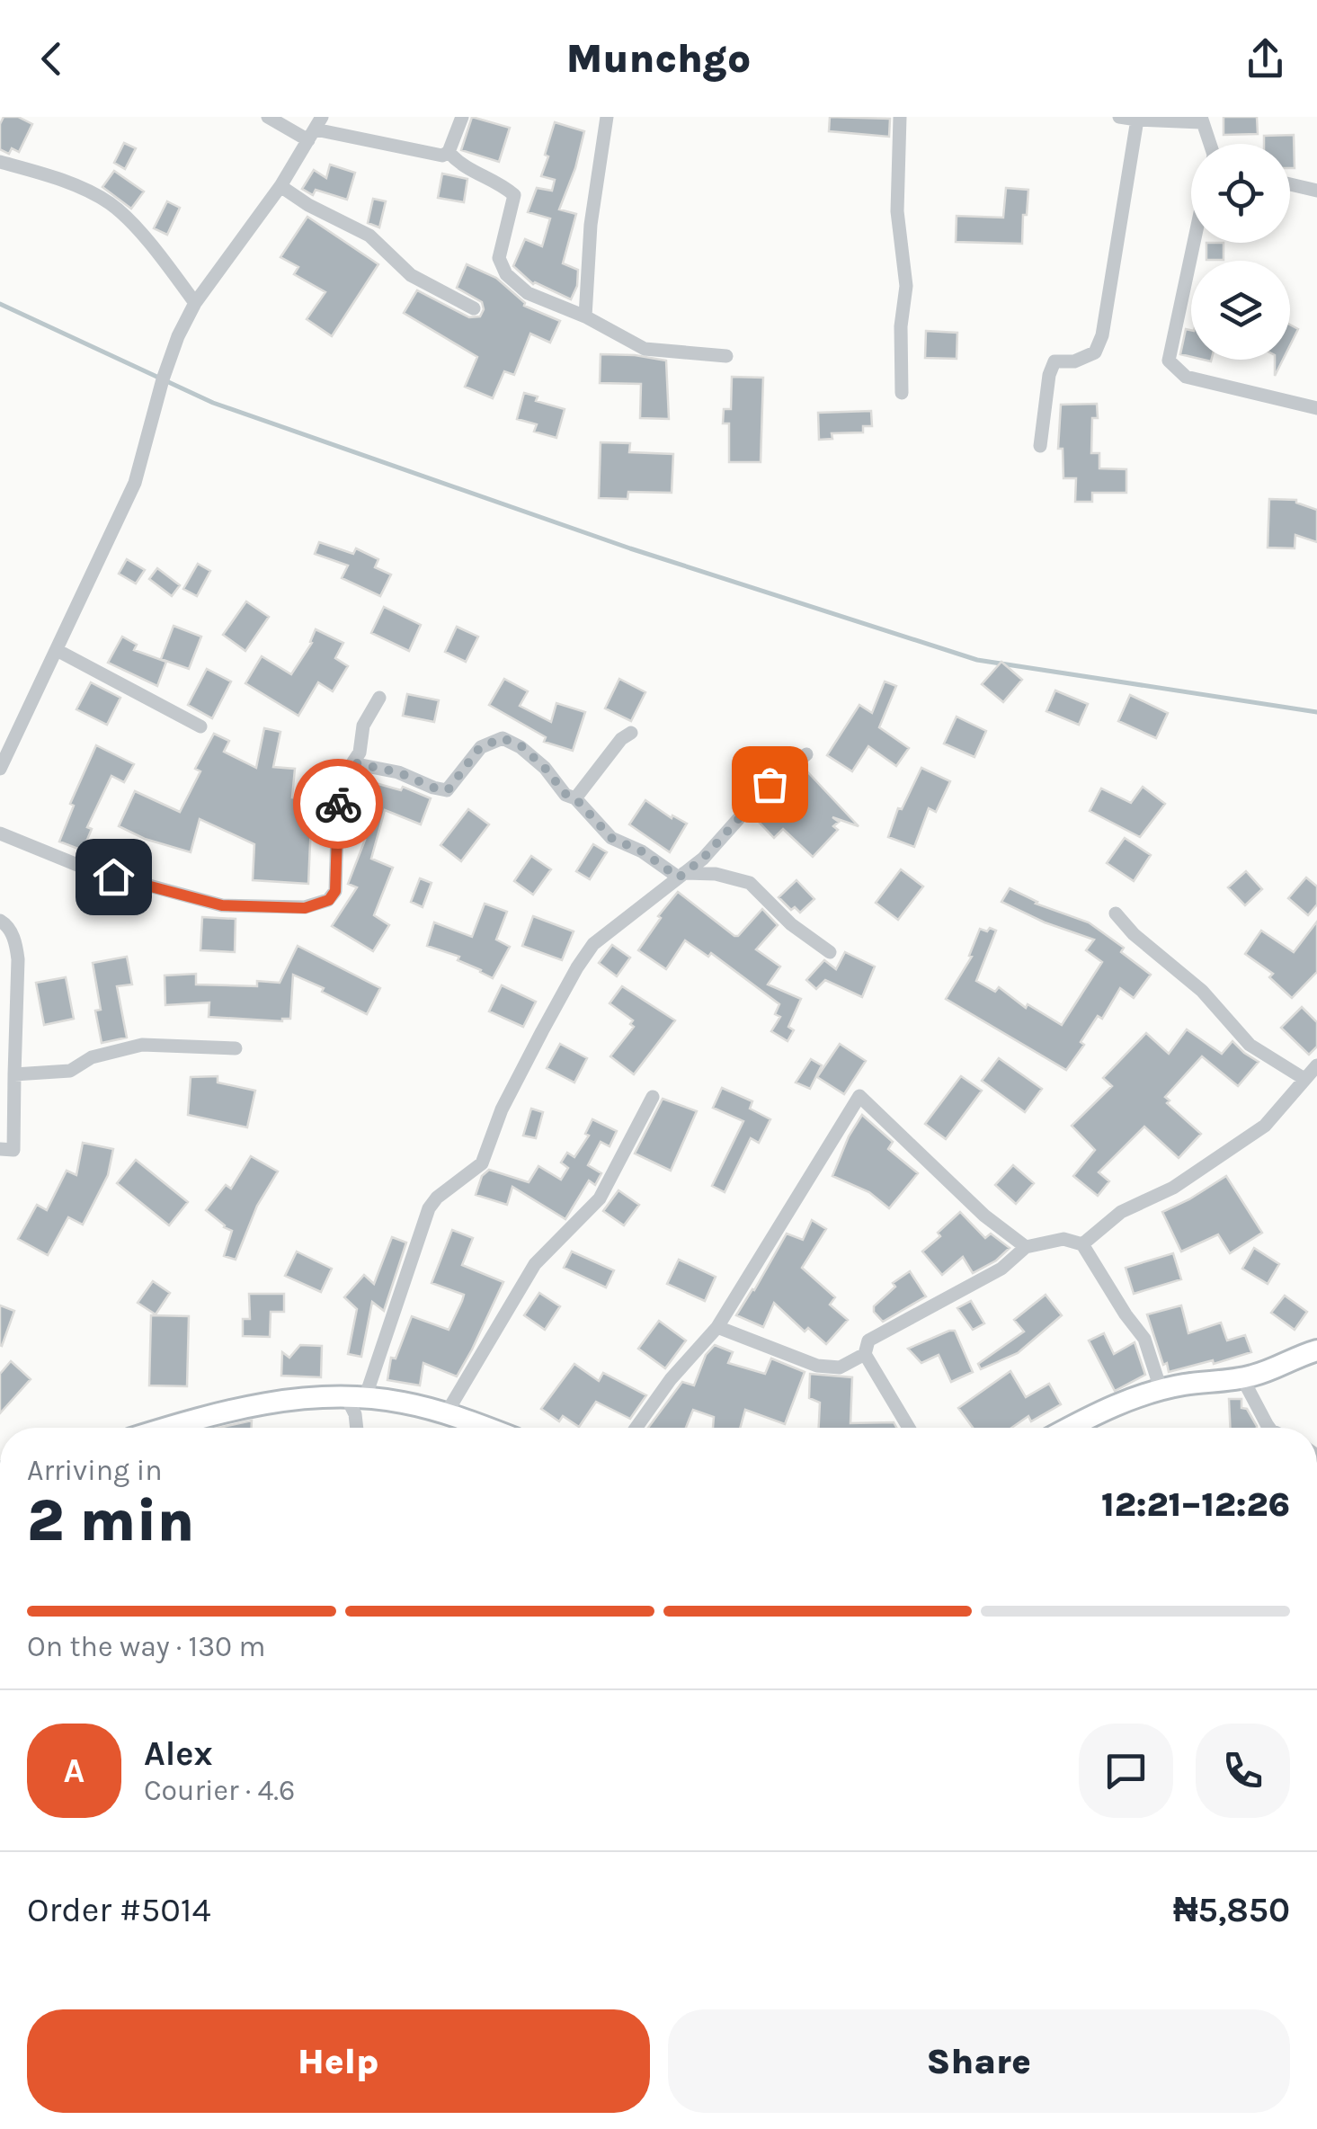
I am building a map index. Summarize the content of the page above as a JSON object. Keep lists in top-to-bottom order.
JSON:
{
  "page": {
    "header": "Munchgo",
    "heading": ["2 min", "Arriving in", "12:21–12:26"],
    "panel": [
      "Alex",
      "Courier · 4.6",
      "Order #5014",
      "₦5,850"
    ],
    "bar": "On the way · 130 m",
    "round": "A",
    "buttons": ["Help", "Share"]
  }
}
